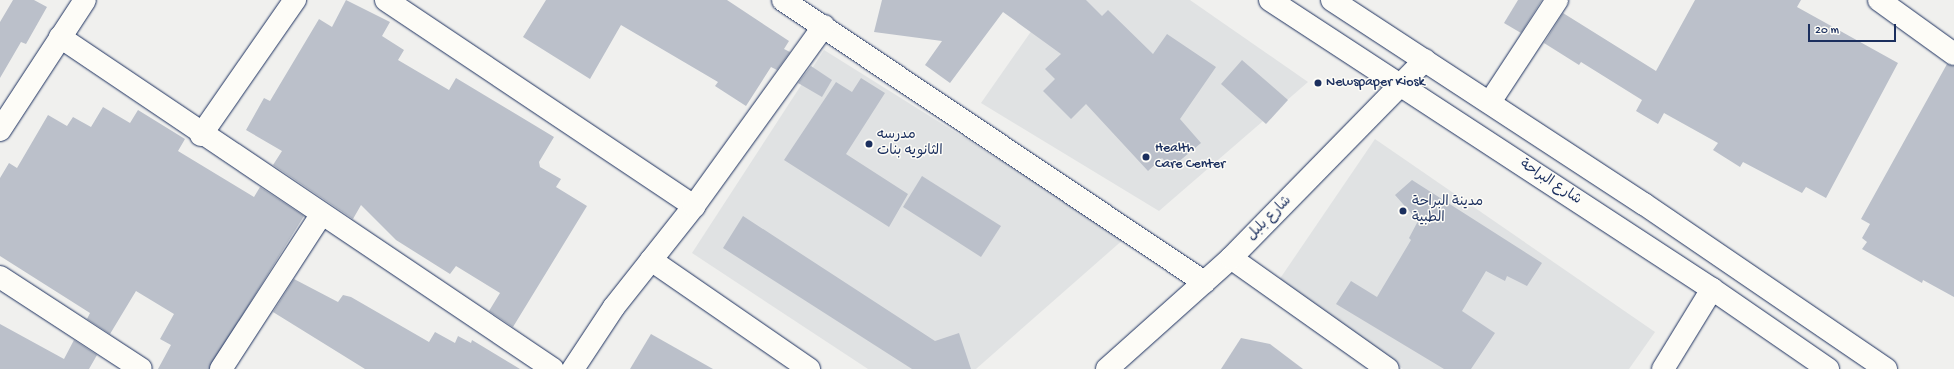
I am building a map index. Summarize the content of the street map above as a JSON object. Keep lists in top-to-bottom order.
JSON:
{
  "streets": {
    "street": ["شارع البراحة", "شارع بلبل"]
  },
  "crossings": [
    ["شارع البراحة", "شارع بلبل"]
  ],
  "places": [
    "Newspaper Kiosk",
    "مدرسه الثانويه بنات",
    "Health Care Center",
    "مدينة البراحة الطبية"
  ],
  "scale_bar": "20 m"
}
